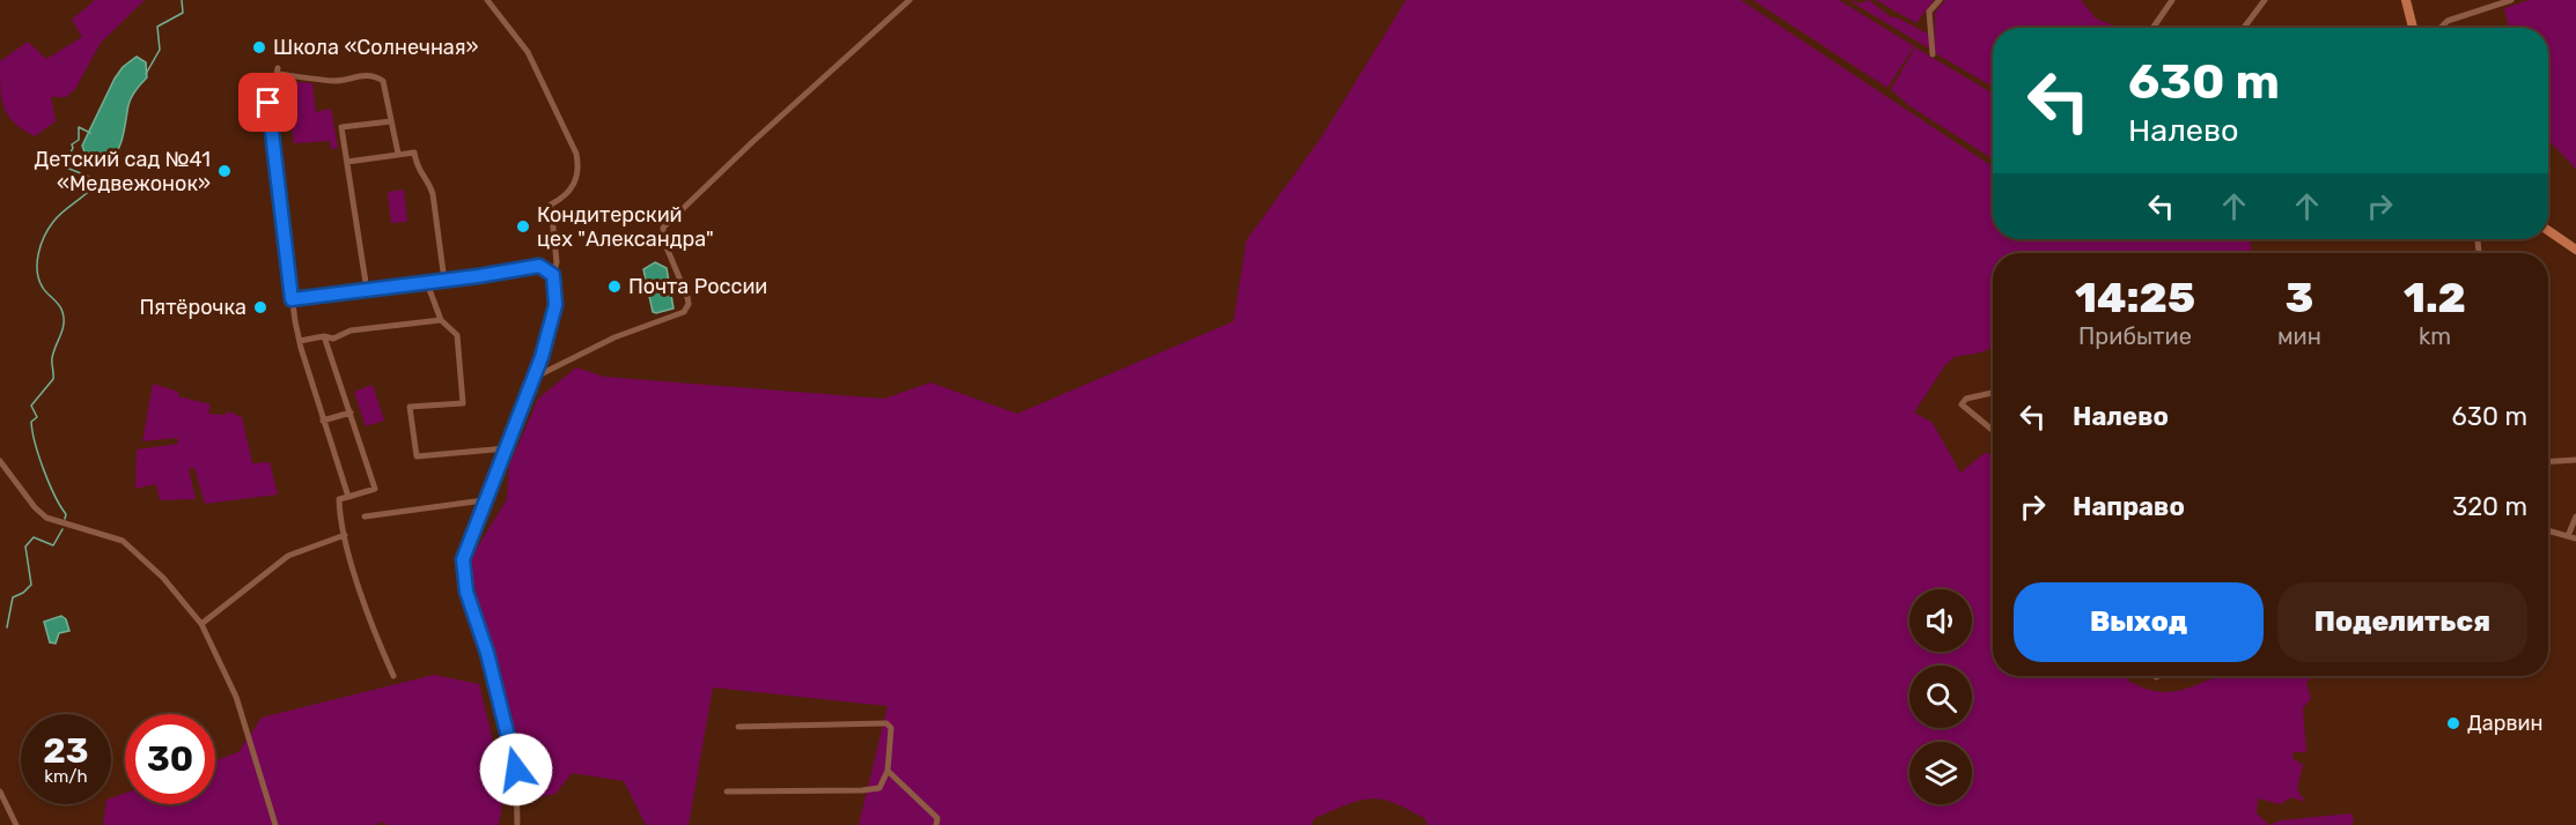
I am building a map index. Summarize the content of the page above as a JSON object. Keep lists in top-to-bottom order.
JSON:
{
  "places": [
    "Школа «Солнечная»",
    "Детский сад №41 «Медвежонок»",
    "Кондитерский цех \"Александра\"",
    "Почта России",
    "Пятёрочка",
    "Дарвин"
  ],
  "page": {
    "turn": ["630 m", "Налево"],
    "eta": [
      "14:25",
      "Прибытие",
      "3",
      "мин",
      "1.2",
      "km"
    ],
    "list": [
      {
        "name": "Налево",
        "value": "630 m"
      },
      {
        "name": "Направо",
        "value": "320 m"
      }
    ],
    "buttons": ["Выход", "Поделиться"],
    "speed": "23 km/h",
    "limit": "30"
  }
}
